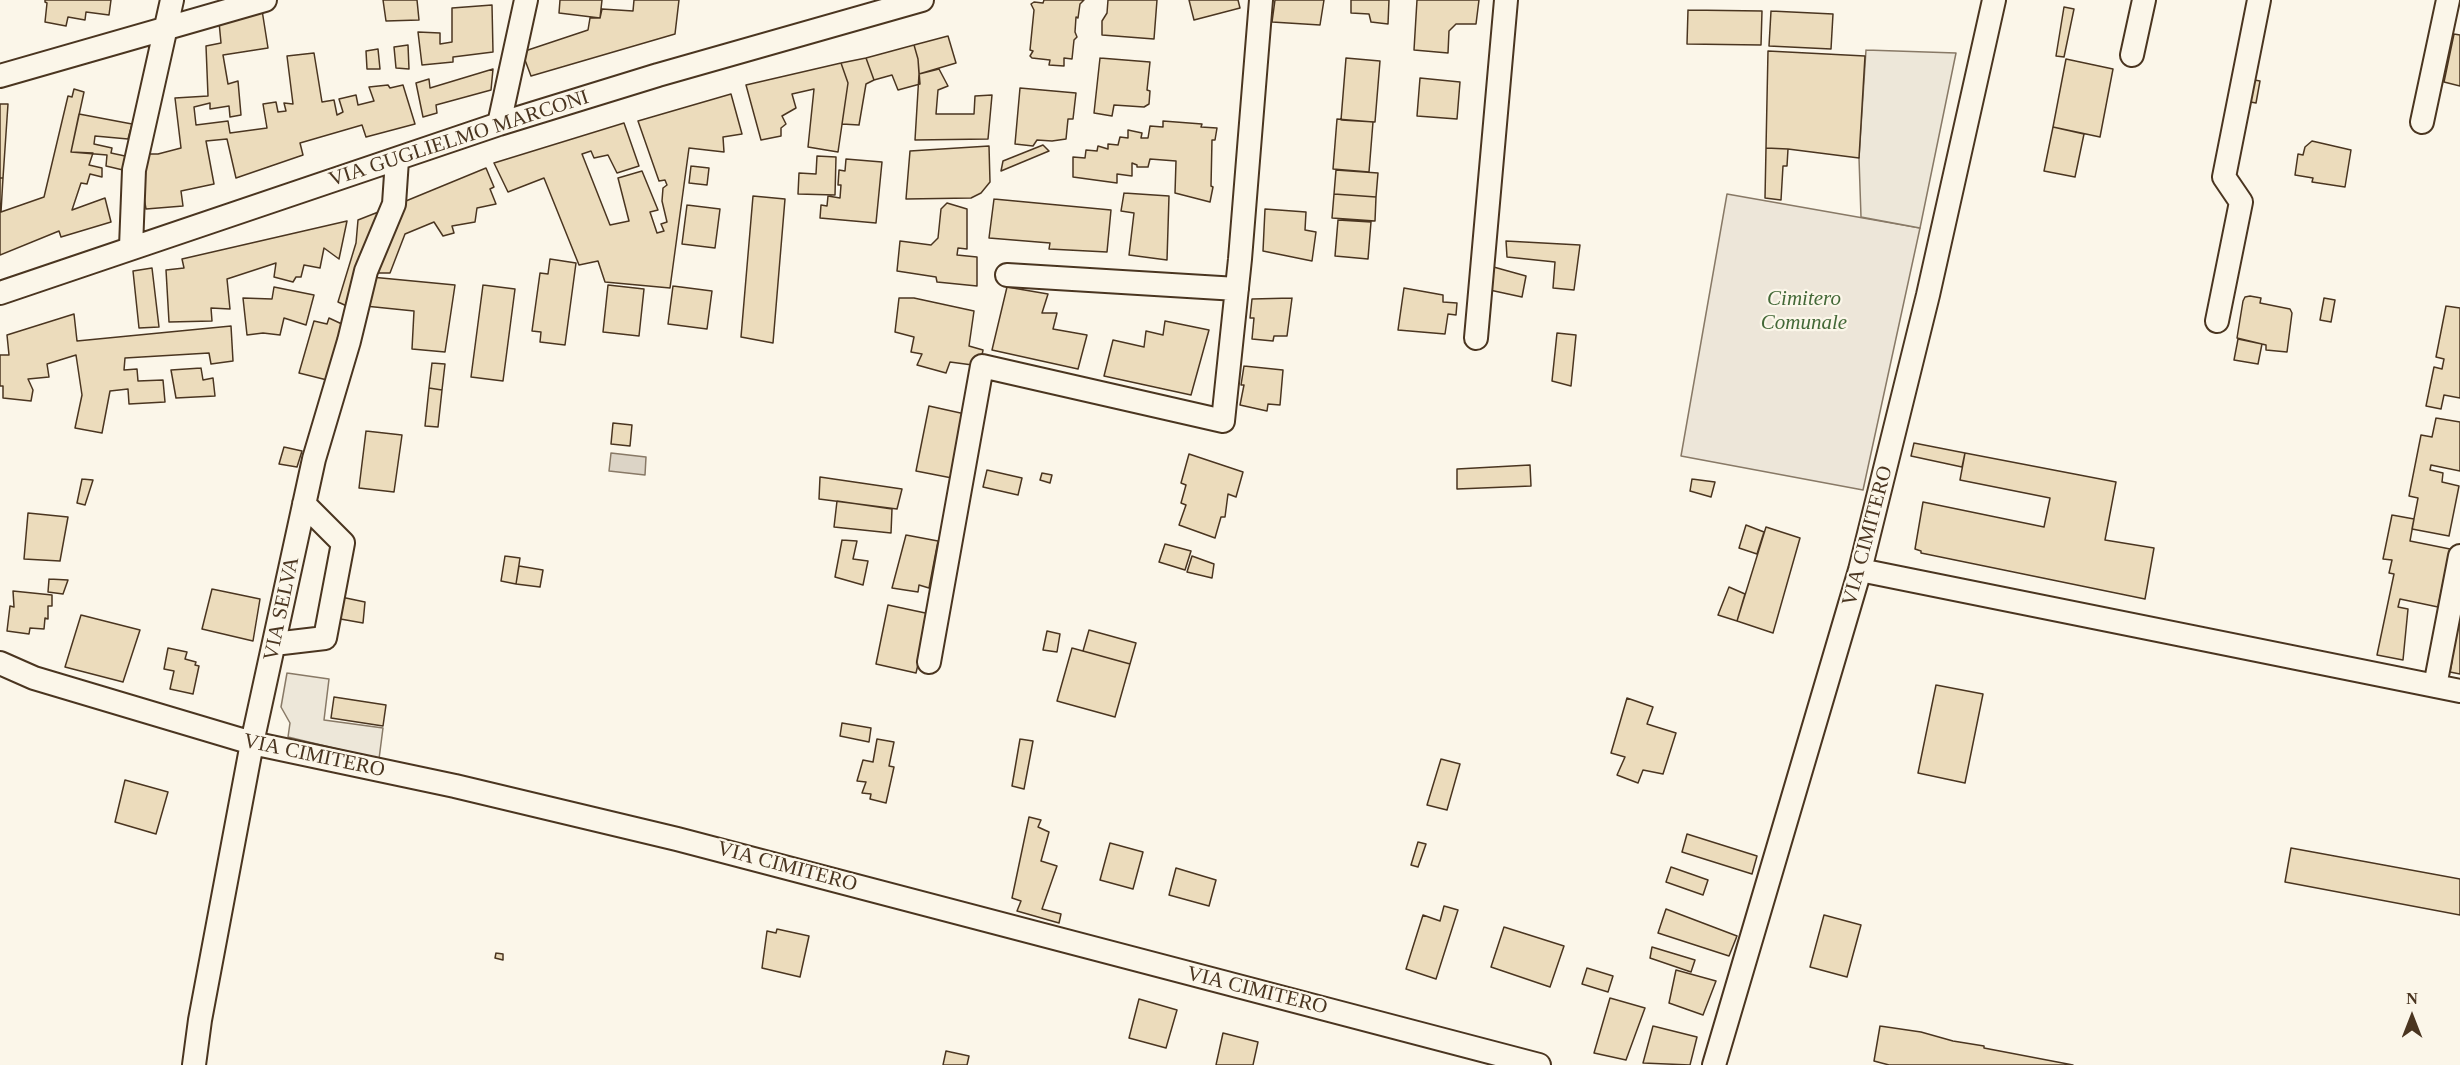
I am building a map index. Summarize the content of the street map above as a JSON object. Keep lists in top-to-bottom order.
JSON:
{
  "streets": {
    "street": ["VIA GUGLIELMO MARCONI", "VIA CIMITERO", "VIA SELVA"]
  },
  "crossings": [
    ["VIA GUGLIELMO MARCONI", "VIA SELVA"],
    ["VIA CIMITERO", "VIA SELVA"]
  ],
  "parks": ["Cimitero Comunale"],
  "north": "top"
}
